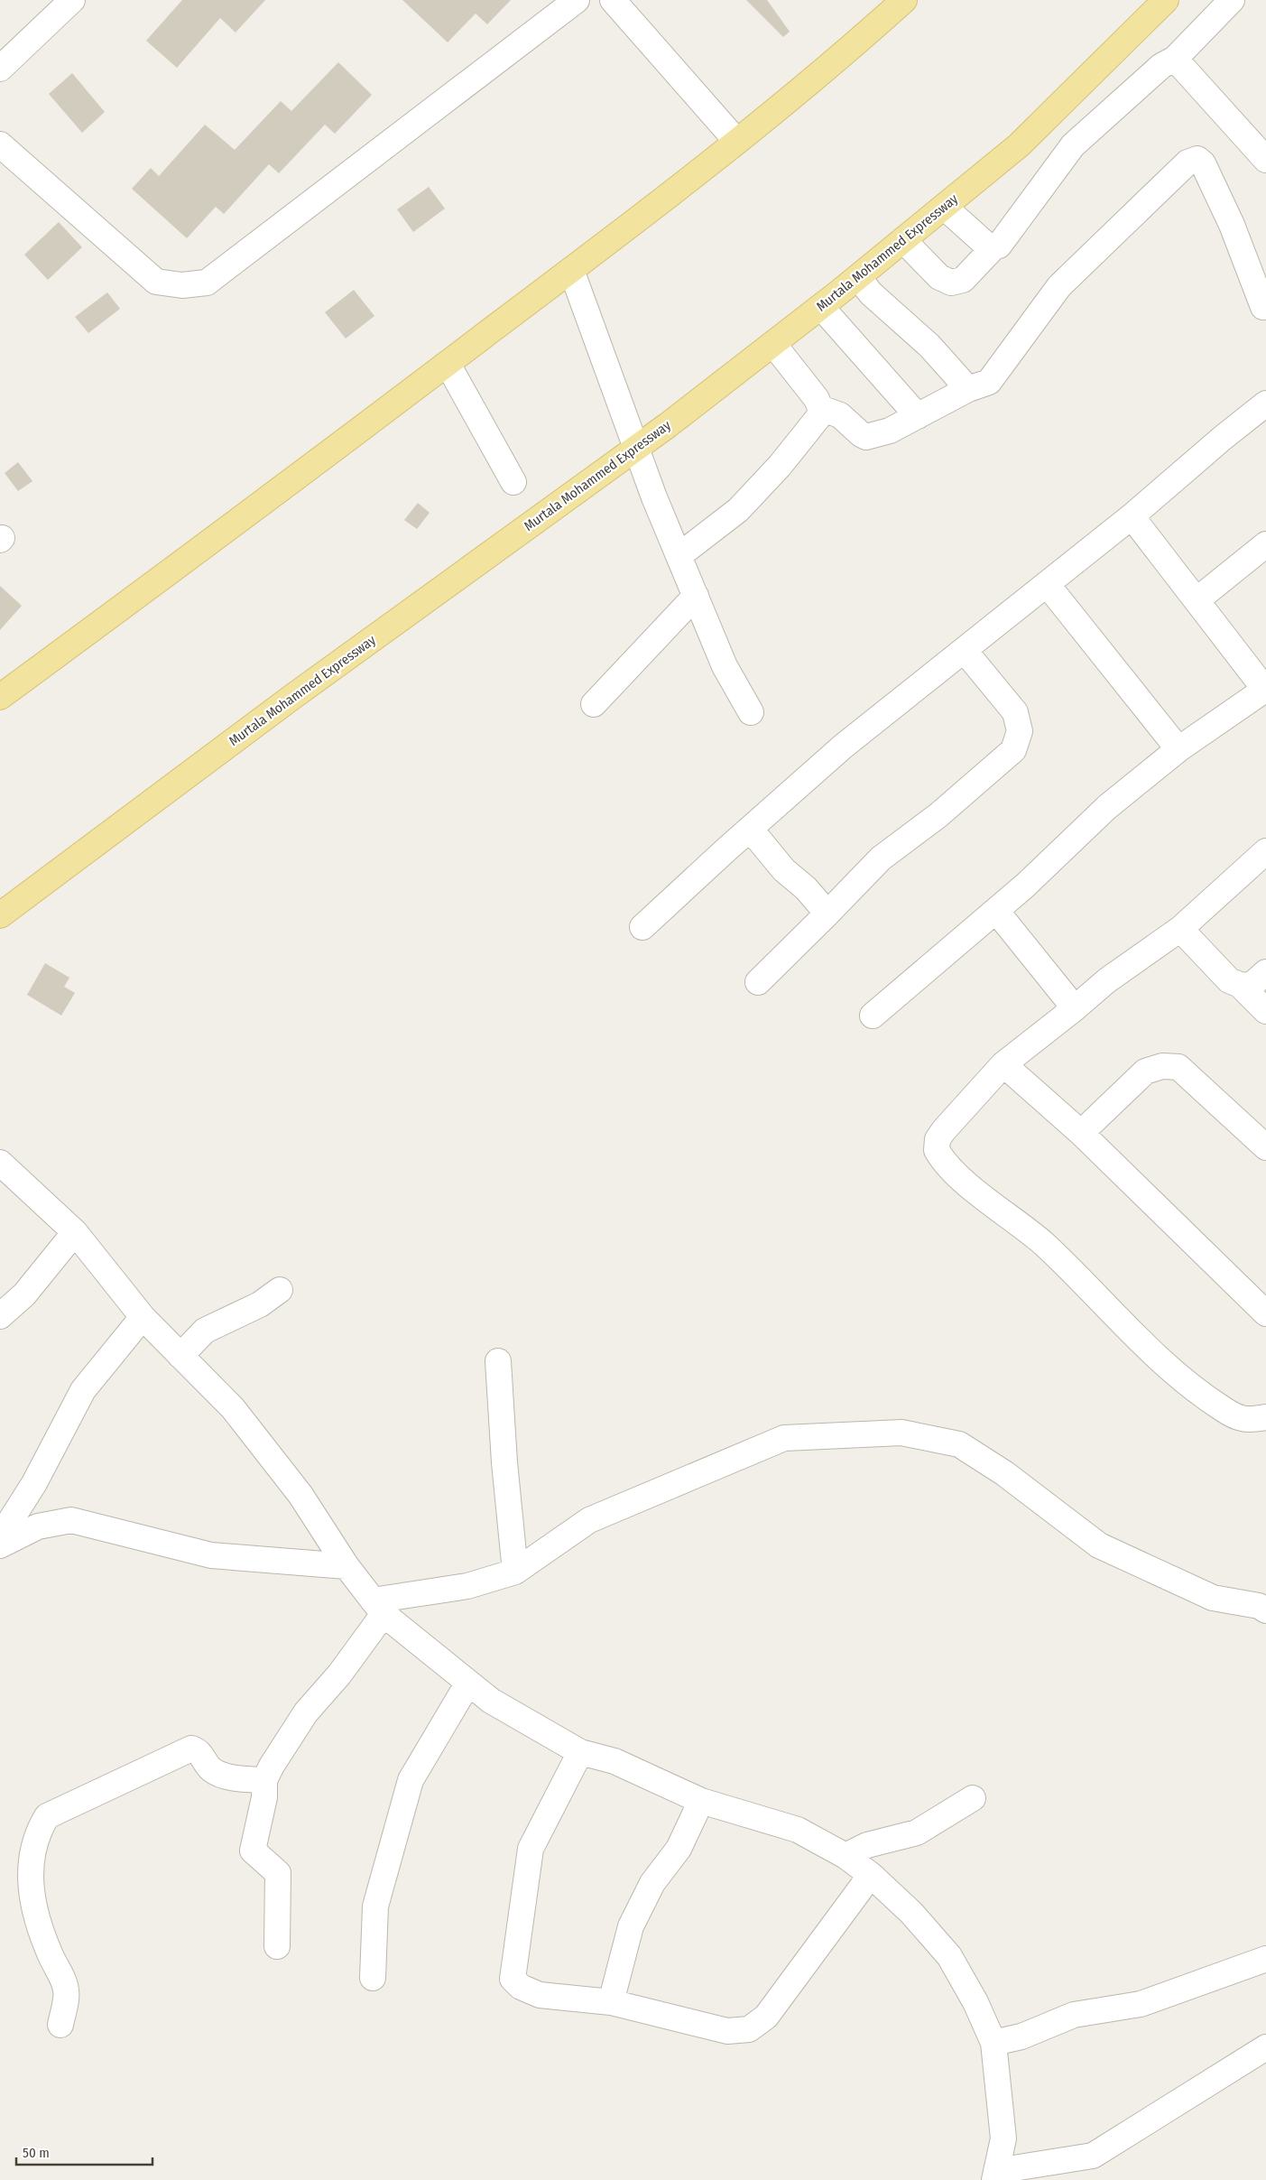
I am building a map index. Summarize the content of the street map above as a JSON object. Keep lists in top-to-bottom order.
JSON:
{
  "streets": {
    "main road": ["Murtala Mohammed Expressway"]
  },
  "scale_bar": "50 m"
}
